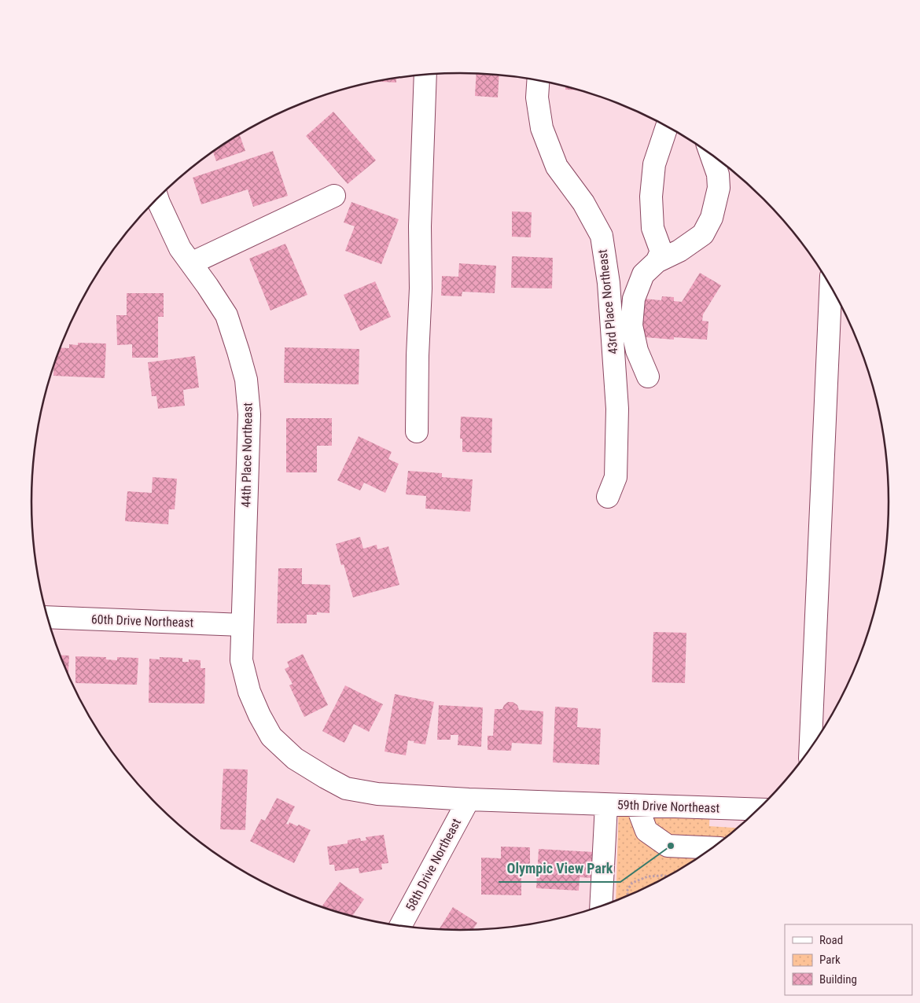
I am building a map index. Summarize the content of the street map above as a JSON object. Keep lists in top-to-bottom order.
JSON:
{
  "streets": {
    "street": [
      "43rd Place Northeast",
      "44th Place Northeast",
      "60th Drive Northeast",
      "59th Drive Northeast",
      "58th Drive Northeast"
    ]
  },
  "crossings": [
    ["44th Place Northeast", "60th Drive Northeast"],
    ["44th Place Northeast", "58th Drive Northeast"],
    ["59th Drive Northeast", "58th Drive Northeast"]
  ],
  "places": ["Olympic View Park"],
  "legend": ["Road", "Park", "Building"]
}
